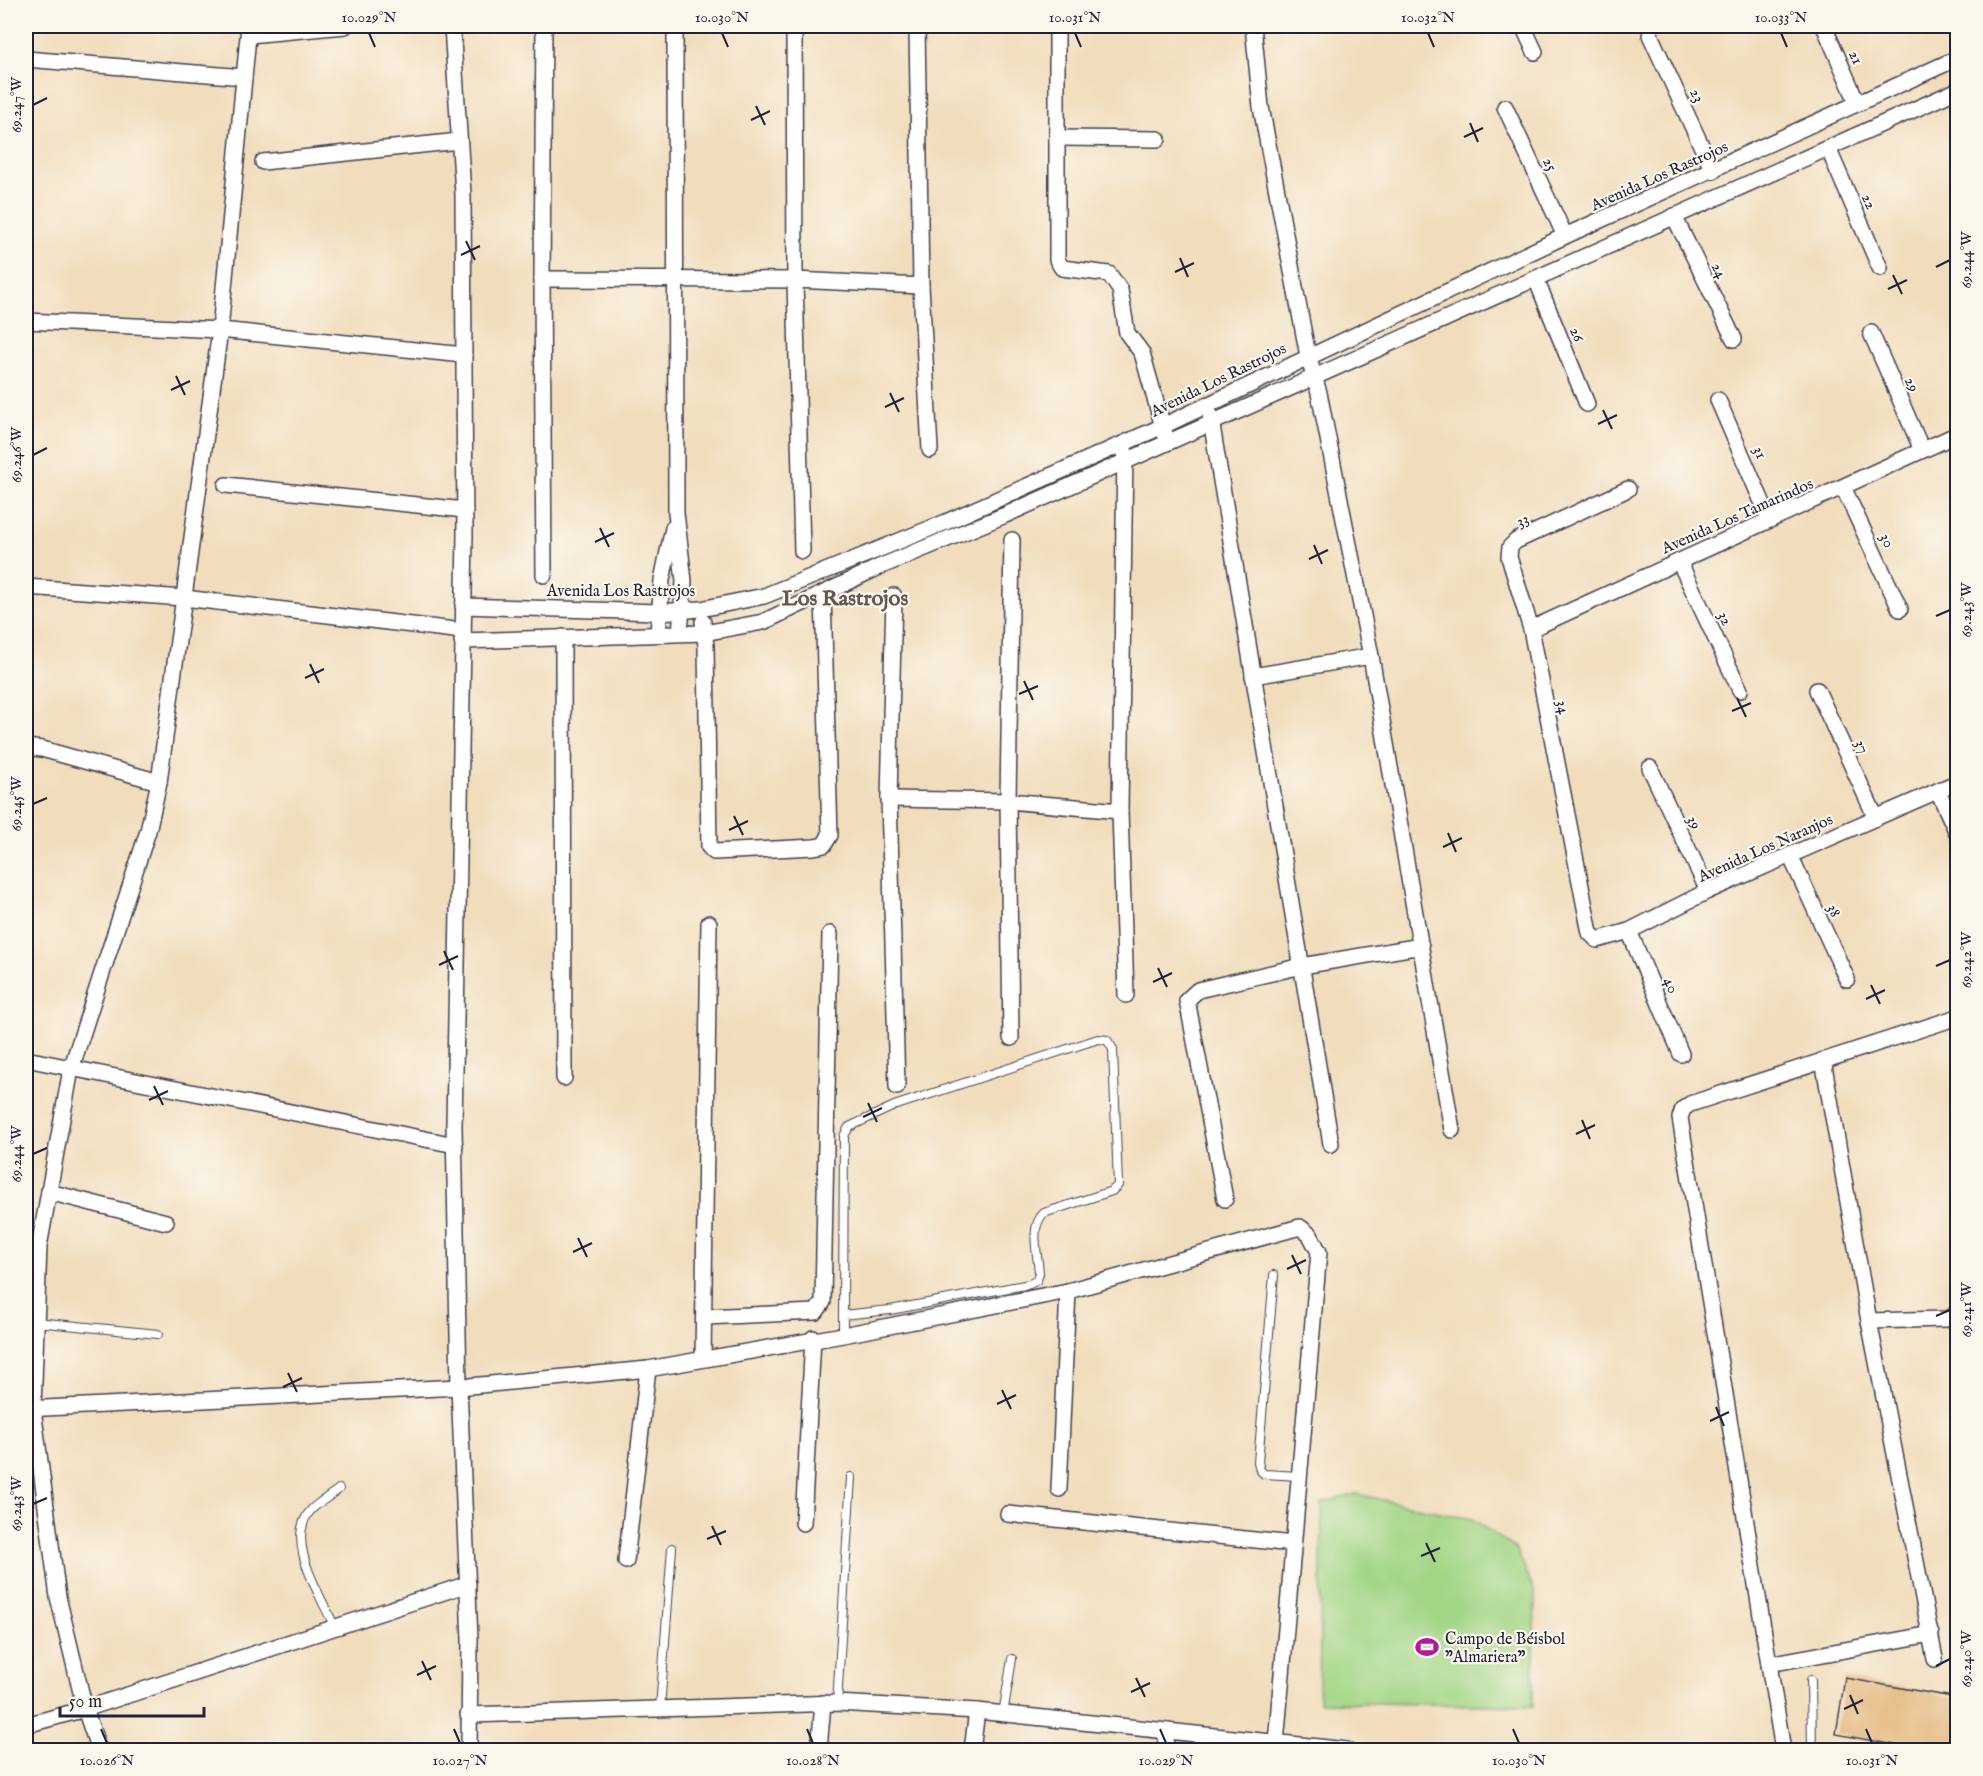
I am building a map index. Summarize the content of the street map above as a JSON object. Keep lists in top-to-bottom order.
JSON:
{
  "streets": {
    "street": [
      "21",
      "23",
      "25",
      "Avenida Los Rastrojos",
      "22",
      "24",
      "26",
      "29",
      "31",
      "Avenida Los Tamarindos",
      "33",
      "30",
      "32",
      "34",
      "37",
      "39",
      "Avenida Los Naranjos",
      "38",
      "40"
    ]
  },
  "crossings": [
    ["21", "Avenida Los Rastrojos"],
    ["23", "Avenida Los Rastrojos"],
    ["25", "Avenida Los Rastrojos"],
    ["29", "Avenida Los Tamarindos"],
    ["31", "Avenida Los Tamarindos"],
    ["Avenida Los Tamarindos", "33"],
    ["Avenida Los Tamarindos", "30"],
    ["Avenida Los Tamarindos", "32"],
    ["Avenida Los Tamarindos", "34"],
    ["33", "34"],
    ["34", "Avenida Los Naranjos"],
    ["37", "Avenida Los Naranjos"],
    ["39", "Avenida Los Naranjos"],
    ["Avenida Los Naranjos", "38"],
    ["Avenida Los Naranjos", "40"]
  ],
  "districts": ["Los Rastrojos"],
  "places": {
    "sports": ["Campo de Béisbol \"Almariera\""]
  },
  "scale_bar": "50 m",
  "coordinates": [
    "10.029°N",
    "10.030°N",
    "10.031°N",
    "10.032°N",
    "10.033°N",
    "69.247°W",
    "69.244°W",
    "69.246°W",
    "69.243°W",
    "69.245°W",
    "69.242°W",
    "69.241°W",
    "69.240°W",
    "10.026°N",
    "10.027°N",
    "10.028°N"
  ]
}
